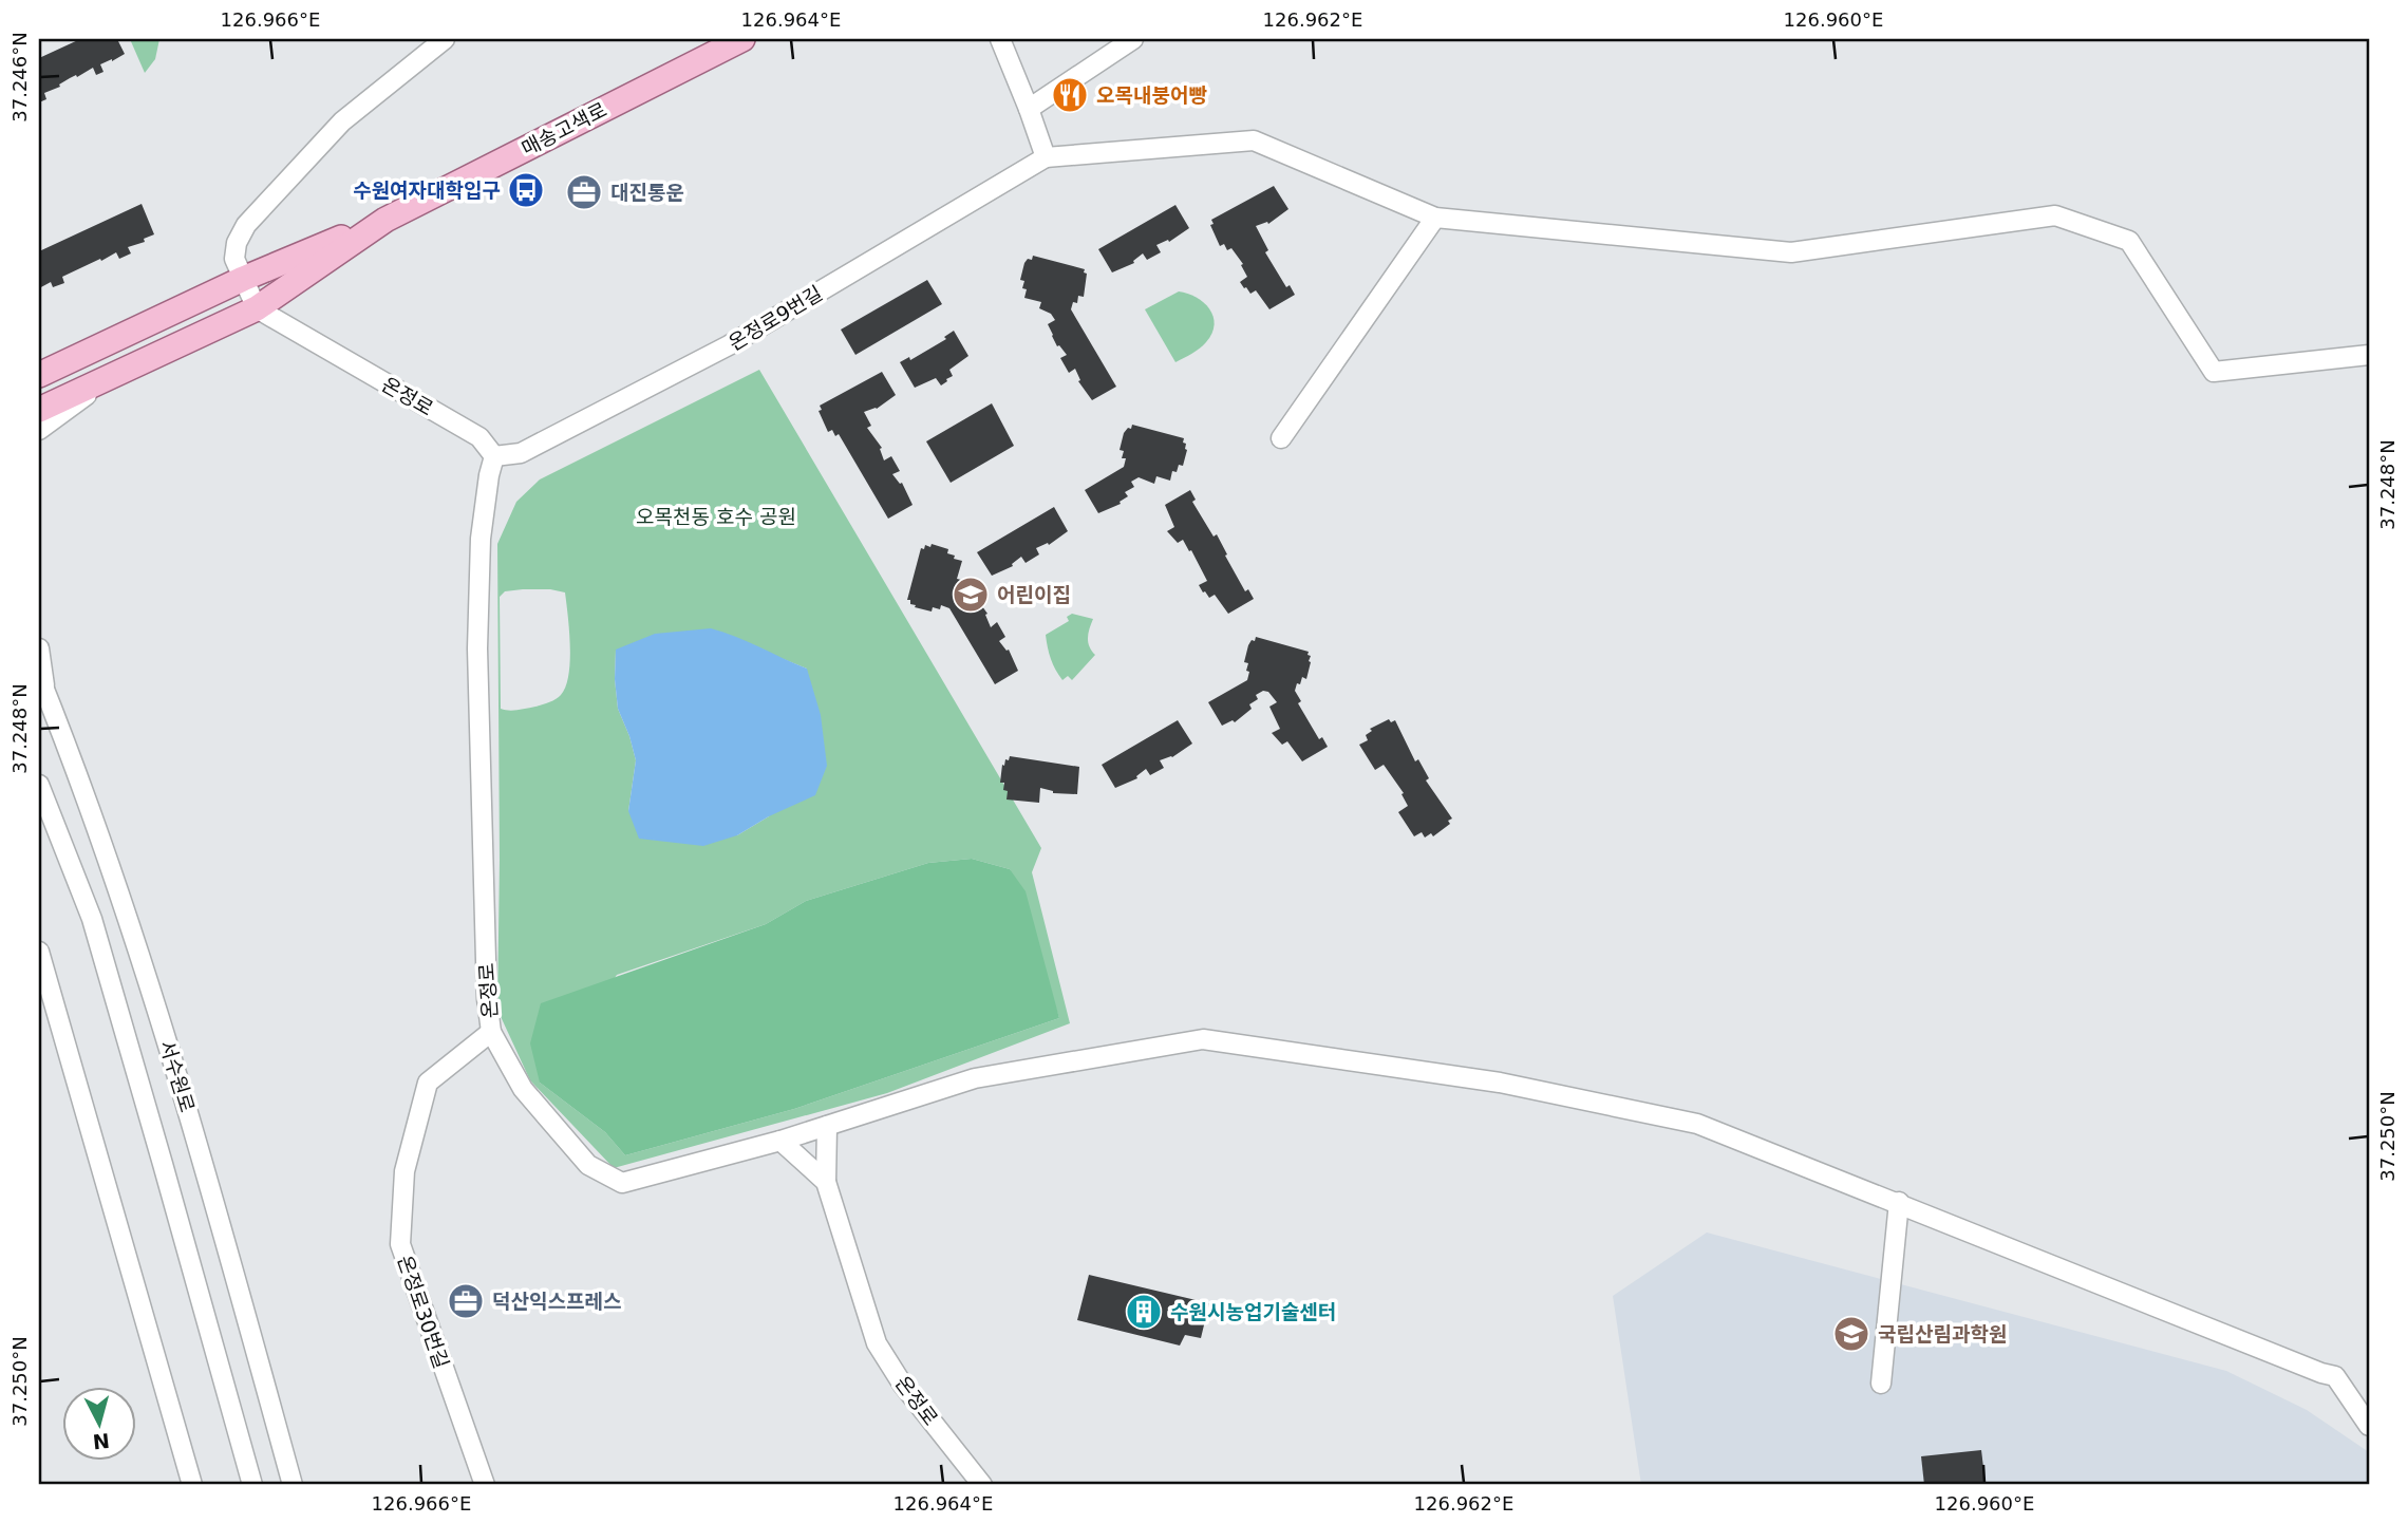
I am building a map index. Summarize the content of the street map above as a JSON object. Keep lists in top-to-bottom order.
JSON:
{
  "streets": {
    "main road": ["매송고색로"],
    "street": [
      "온정로9번길",
      "온정로",
      "서수원로",
      "온정로30번길"
    ]
  },
  "crossings": [
    ["매송고색로", "온정로"],
    ["온정로9번길", "온정로"],
    ["온정로", "온정로30번길"]
  ],
  "parks": ["오목천동 호수 공원"],
  "places": {
    "restaurant": ["오목내붕어빵"],
    "bus stop": ["수원여자대학입구"],
    "office": ["대진통운", "덕산익스프레스"],
    "school or university": ["어린이집", "국립산림과학원"],
    "building": ["수원시농업기술센터"]
  },
  "north": "bottom",
  "coordinates": [
    "126.966°E",
    "126.964°E",
    "126.962°E",
    "126.960°E",
    "37.246°N",
    "37.248°N",
    "37.250°N"
  ]
}
